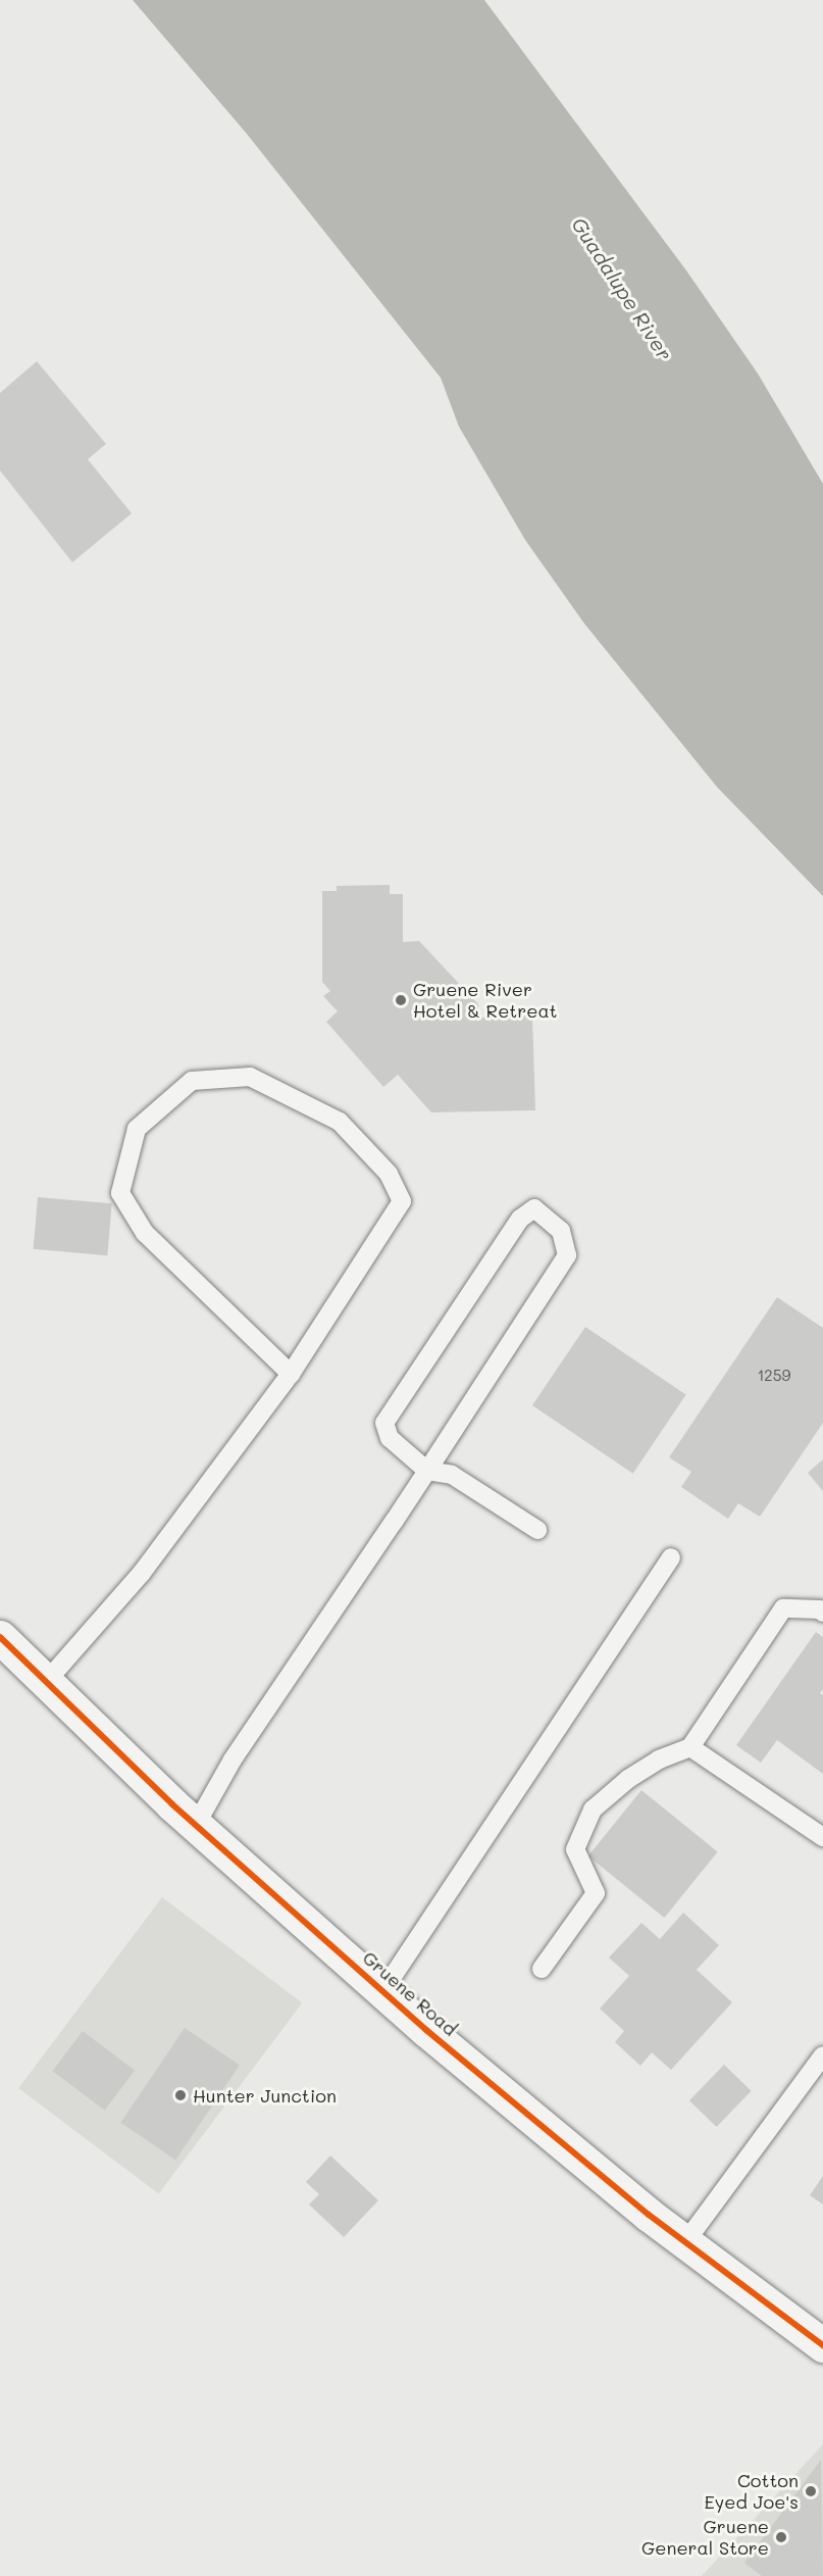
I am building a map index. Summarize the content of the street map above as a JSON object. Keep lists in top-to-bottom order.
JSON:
{
  "streets": {
    "street": ["Gruene Road"]
  },
  "water": ["Guadalupe River"],
  "places": [
    "Gruene River Hotel & Retreat",
    "Hunter Junction",
    "Cotton Eyed Joe's",
    "Gruene General Store"
  ],
  "house_numbers": ["1259"]
}
